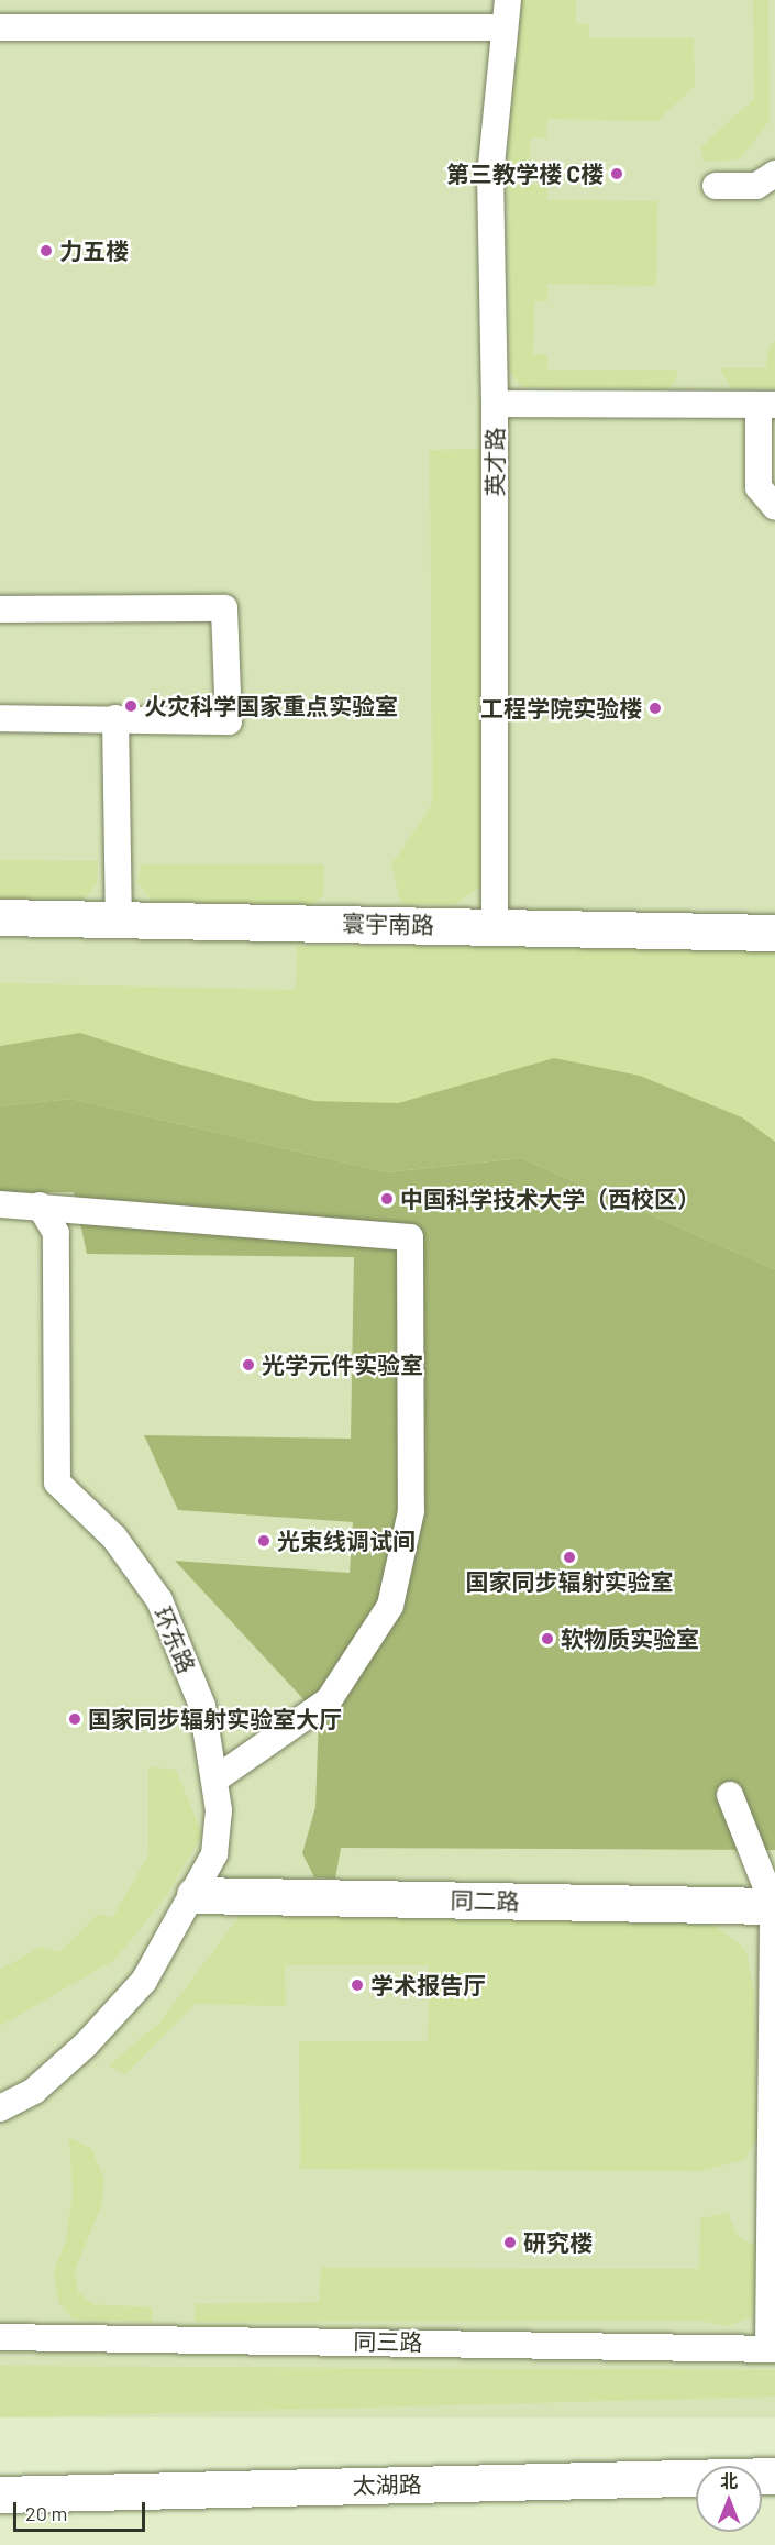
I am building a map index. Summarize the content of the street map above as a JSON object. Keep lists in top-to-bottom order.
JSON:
{
  "streets": {
    "street": ["寰宇南路", "同二路", "太湖路"],
    "lane": ["英才路", "环东路", "同三路"]
  },
  "crossings": [
    ["英才路", "寰宇南路"],
    ["环东路", "同二路"]
  ],
  "places": [
    "第三教学楼 C楼",
    "力五楼",
    "火灾科学国家重点实验室",
    "工程学院实验楼",
    "中国科学技术大学（西校区）",
    "光学元件实验室",
    "光束线调试间",
    "国家同步辐射实验室",
    "软物质实验室",
    "国家同步辐射实验室大厅",
    "学术报告厅",
    "研究楼"
  ],
  "scale_bar": "20 m",
  "north": "top"
}
